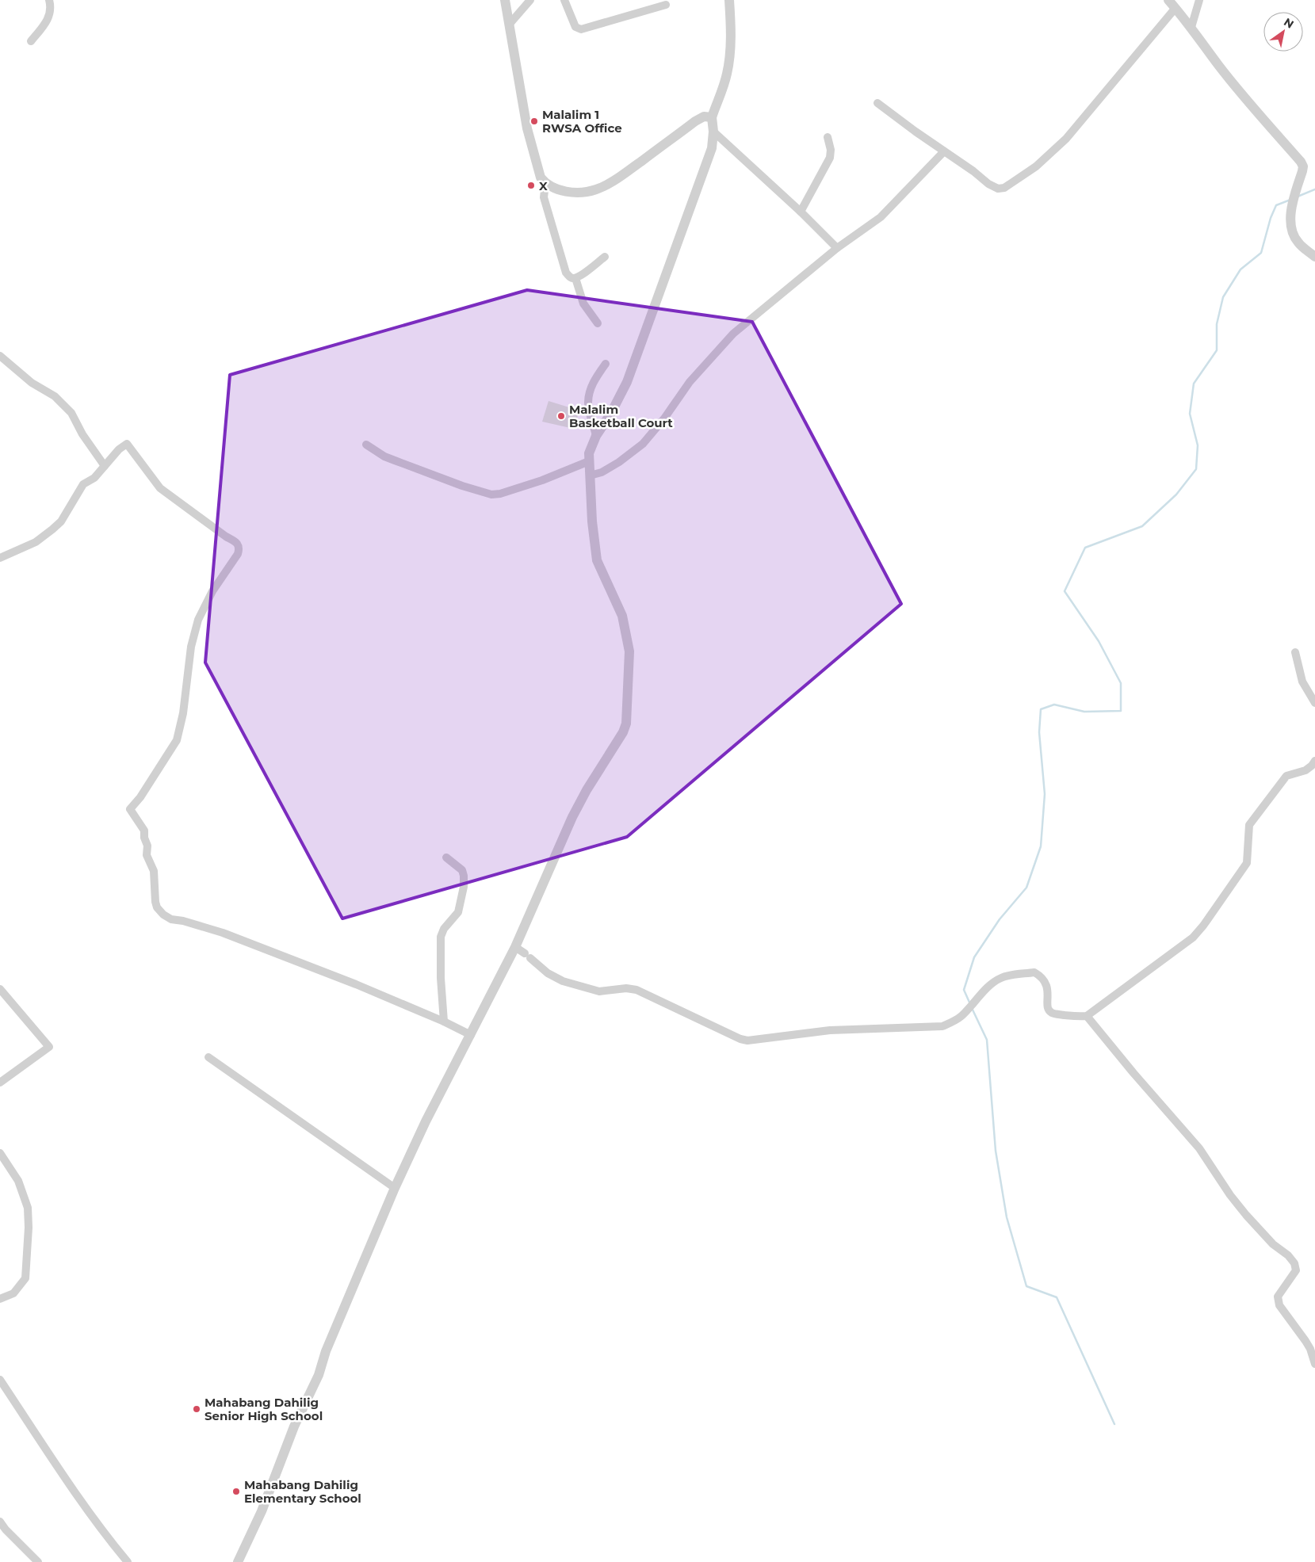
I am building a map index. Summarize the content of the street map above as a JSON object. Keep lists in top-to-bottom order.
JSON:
{
  "places": [
    "Malalim 1 RWSA Office",
    "X",
    "Malalim Basketball Court",
    "Mahabang Dahilig Senior High School",
    "Mahabang Dahilig Elementary School"
  ],
  "north": "top right"
}
